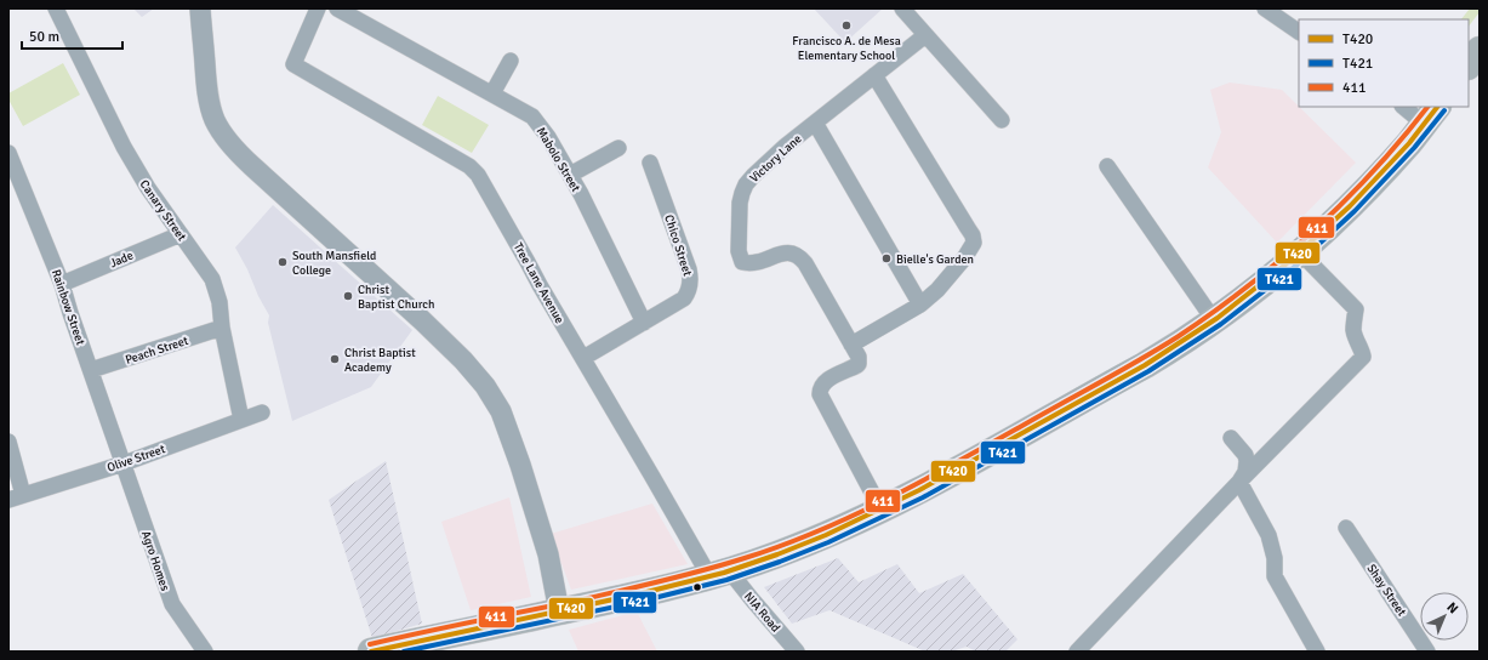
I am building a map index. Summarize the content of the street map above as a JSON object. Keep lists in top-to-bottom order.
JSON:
{
  "streets": {
    "street": [
      "Victory Lane",
      "Mabolo Street",
      "Canary Street",
      "Chico Street",
      "Jade",
      "Tree Lane Avenue",
      "Rainbow Street",
      "Peach Street",
      "Olive Street",
      "Agro Homes",
      "Shay Street",
      "NIA Road"
    ]
  },
  "crossings": [
    ["Mabolo Street", "Chico Street"],
    ["Canary Street", "Jade"],
    ["Canary Street", "Peach Street"],
    ["Canary Street", "Olive Street"],
    ["Chico Street", "Tree Lane Avenue"],
    ["Jade", "Rainbow Street"],
    ["Tree Lane Avenue", "NIA Road"],
    ["Rainbow Street", "Peach Street"],
    ["Rainbow Street", "Olive Street"],
    ["Rainbow Street", "Agro Homes"],
    ["Olive Street", "Agro Homes"]
  ],
  "places": [
    "Francisco A. de Mesa Elementary School",
    "Bielle's Garden",
    "South Mansfield College",
    "Christ Baptist Church",
    "Christ Baptist Academy"
  ],
  "lines": ["transit line T420", "transit line 411", "transit line T421"],
  "legend": ["T420", "T421", "411"],
  "scale_bar": "50 m",
  "north": "top right"
}
